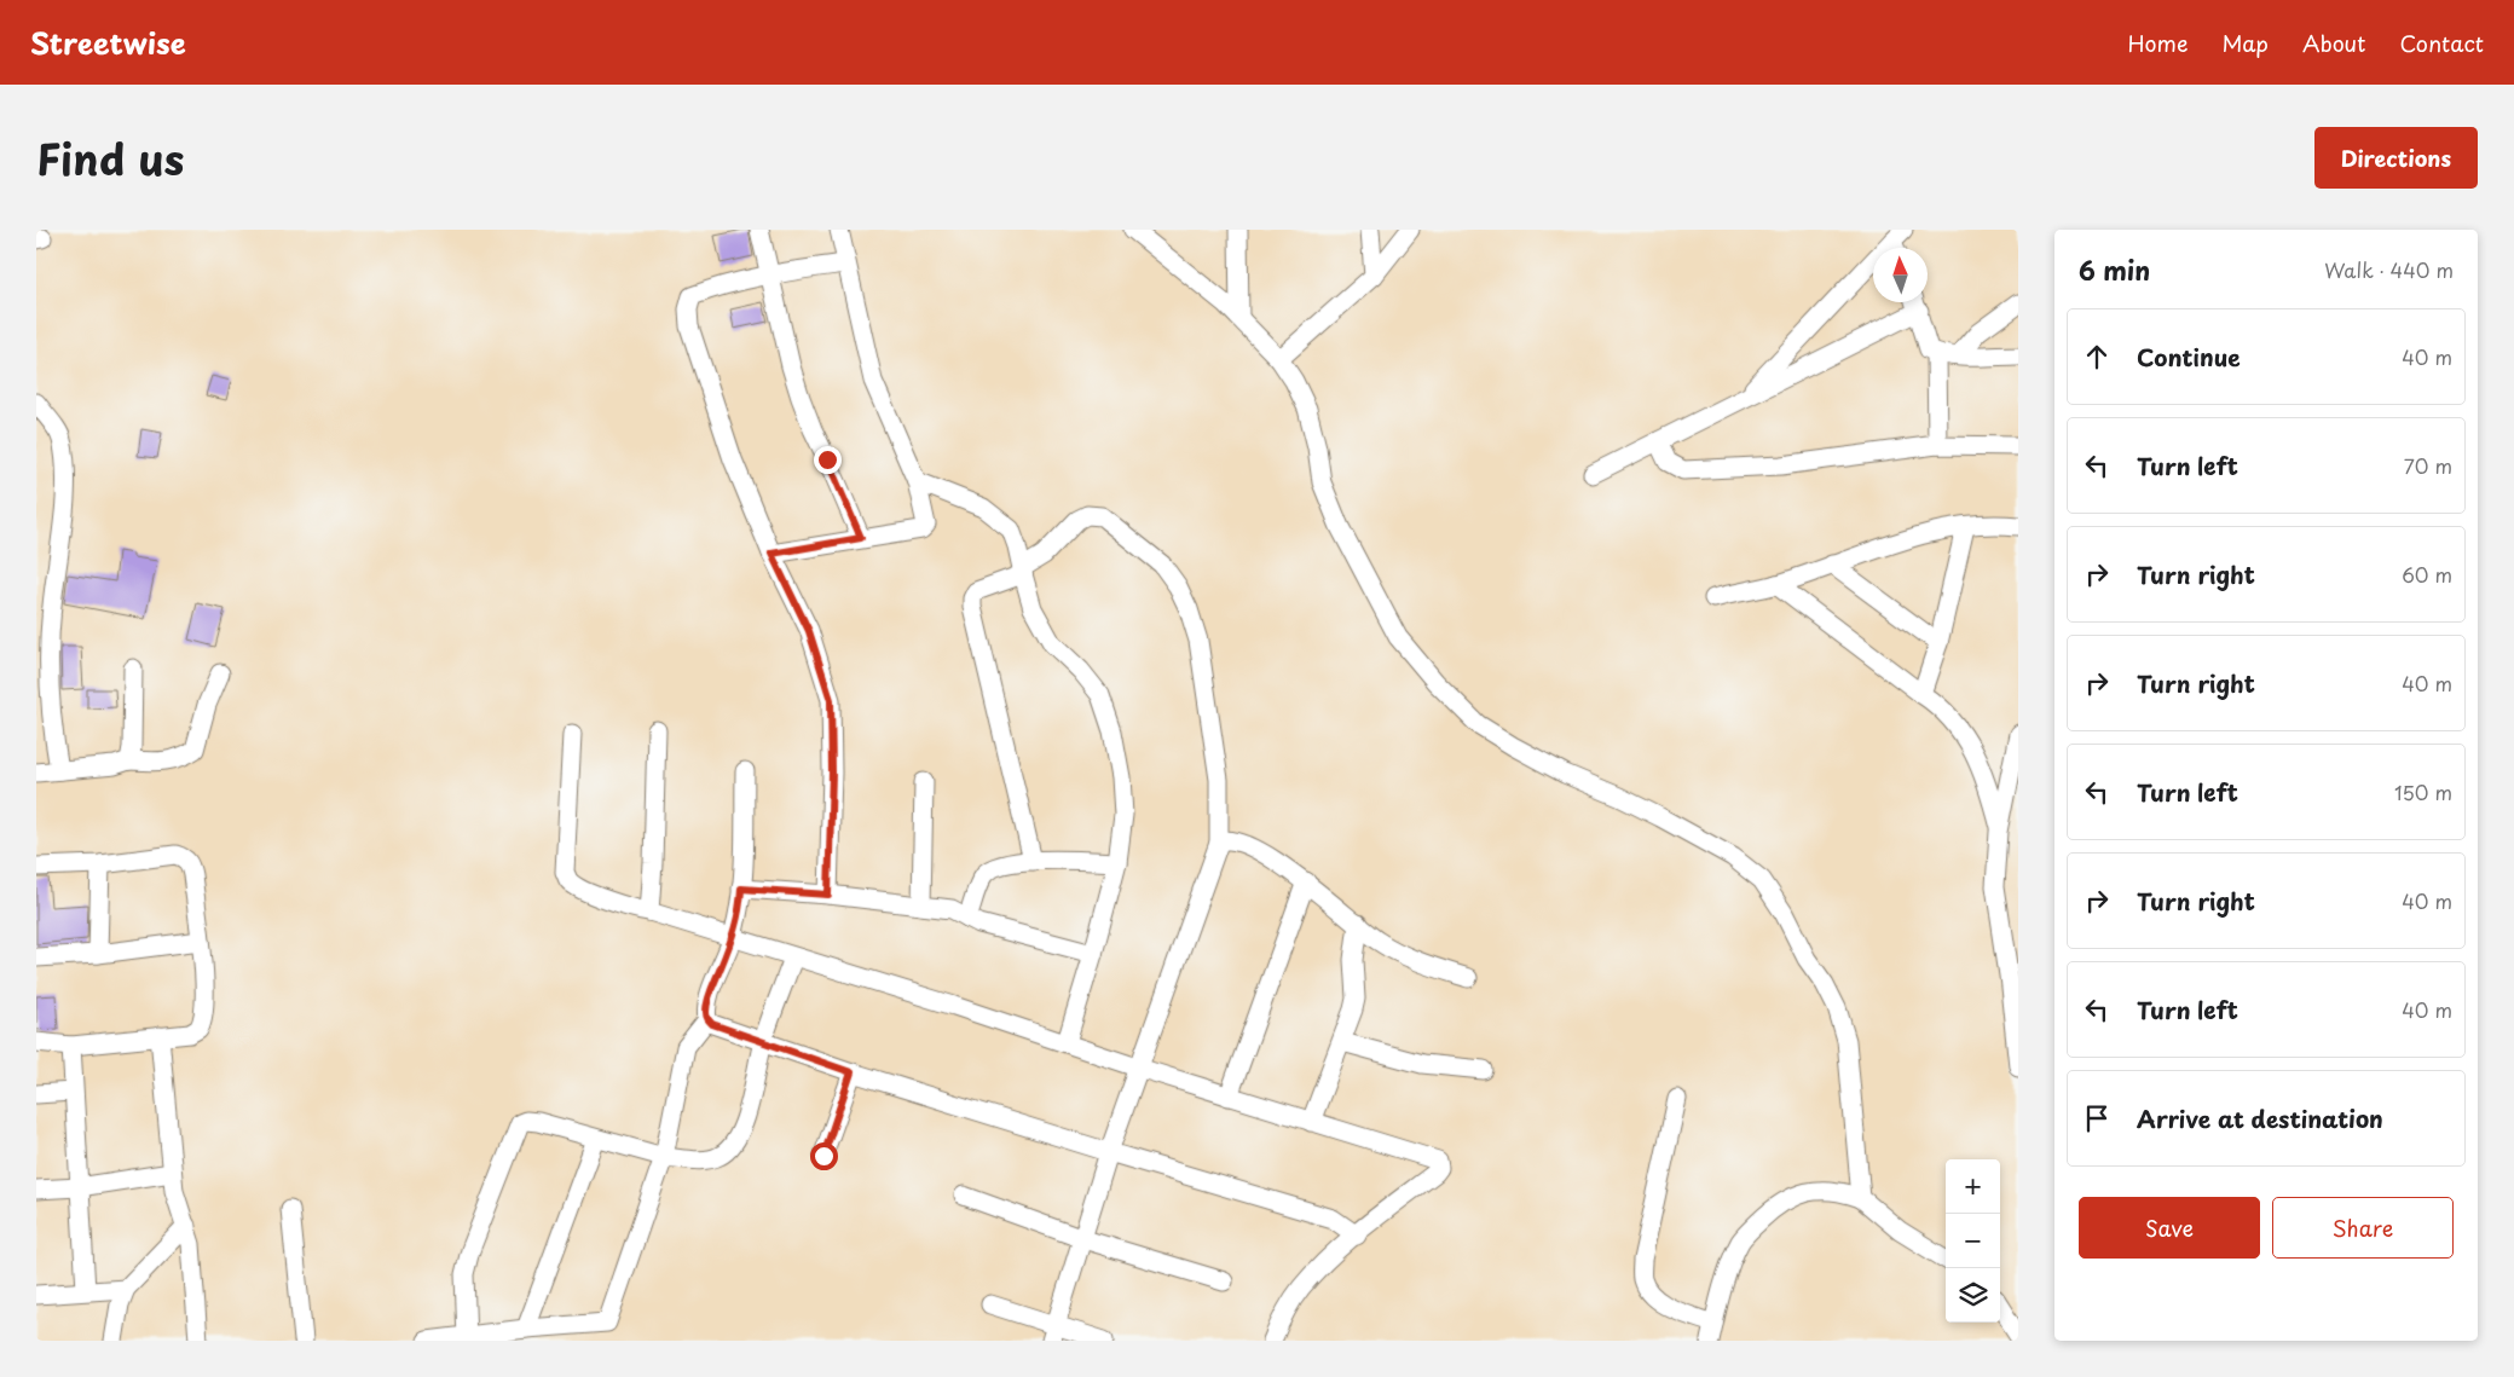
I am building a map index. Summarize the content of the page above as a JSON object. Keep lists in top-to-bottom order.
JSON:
{
  "north": "top",
  "page": {
    "header": "Streetwise",
    "nav": [
      "Home",
      "Map",
      "About",
      "Contact"
    ],
    "title": "Find us",
    "buttons": [
      "Directions",
      ["Save", "Share"]
    ],
    "heading": ["6 min", "Walk · 440 m"],
    "list": [
      ["Continue", "40 m"],
      ["Turn left", "70 m"],
      ["Turn right", "60 m"],
      ["Turn right", "40 m"],
      ["Turn left", "150 m"],
      ["Turn right", "40 m"],
      ["Turn left", "40 m"],
      "Arrive at destination"
    ],
    "map_buttons": ["+", "−"]
  }
}
